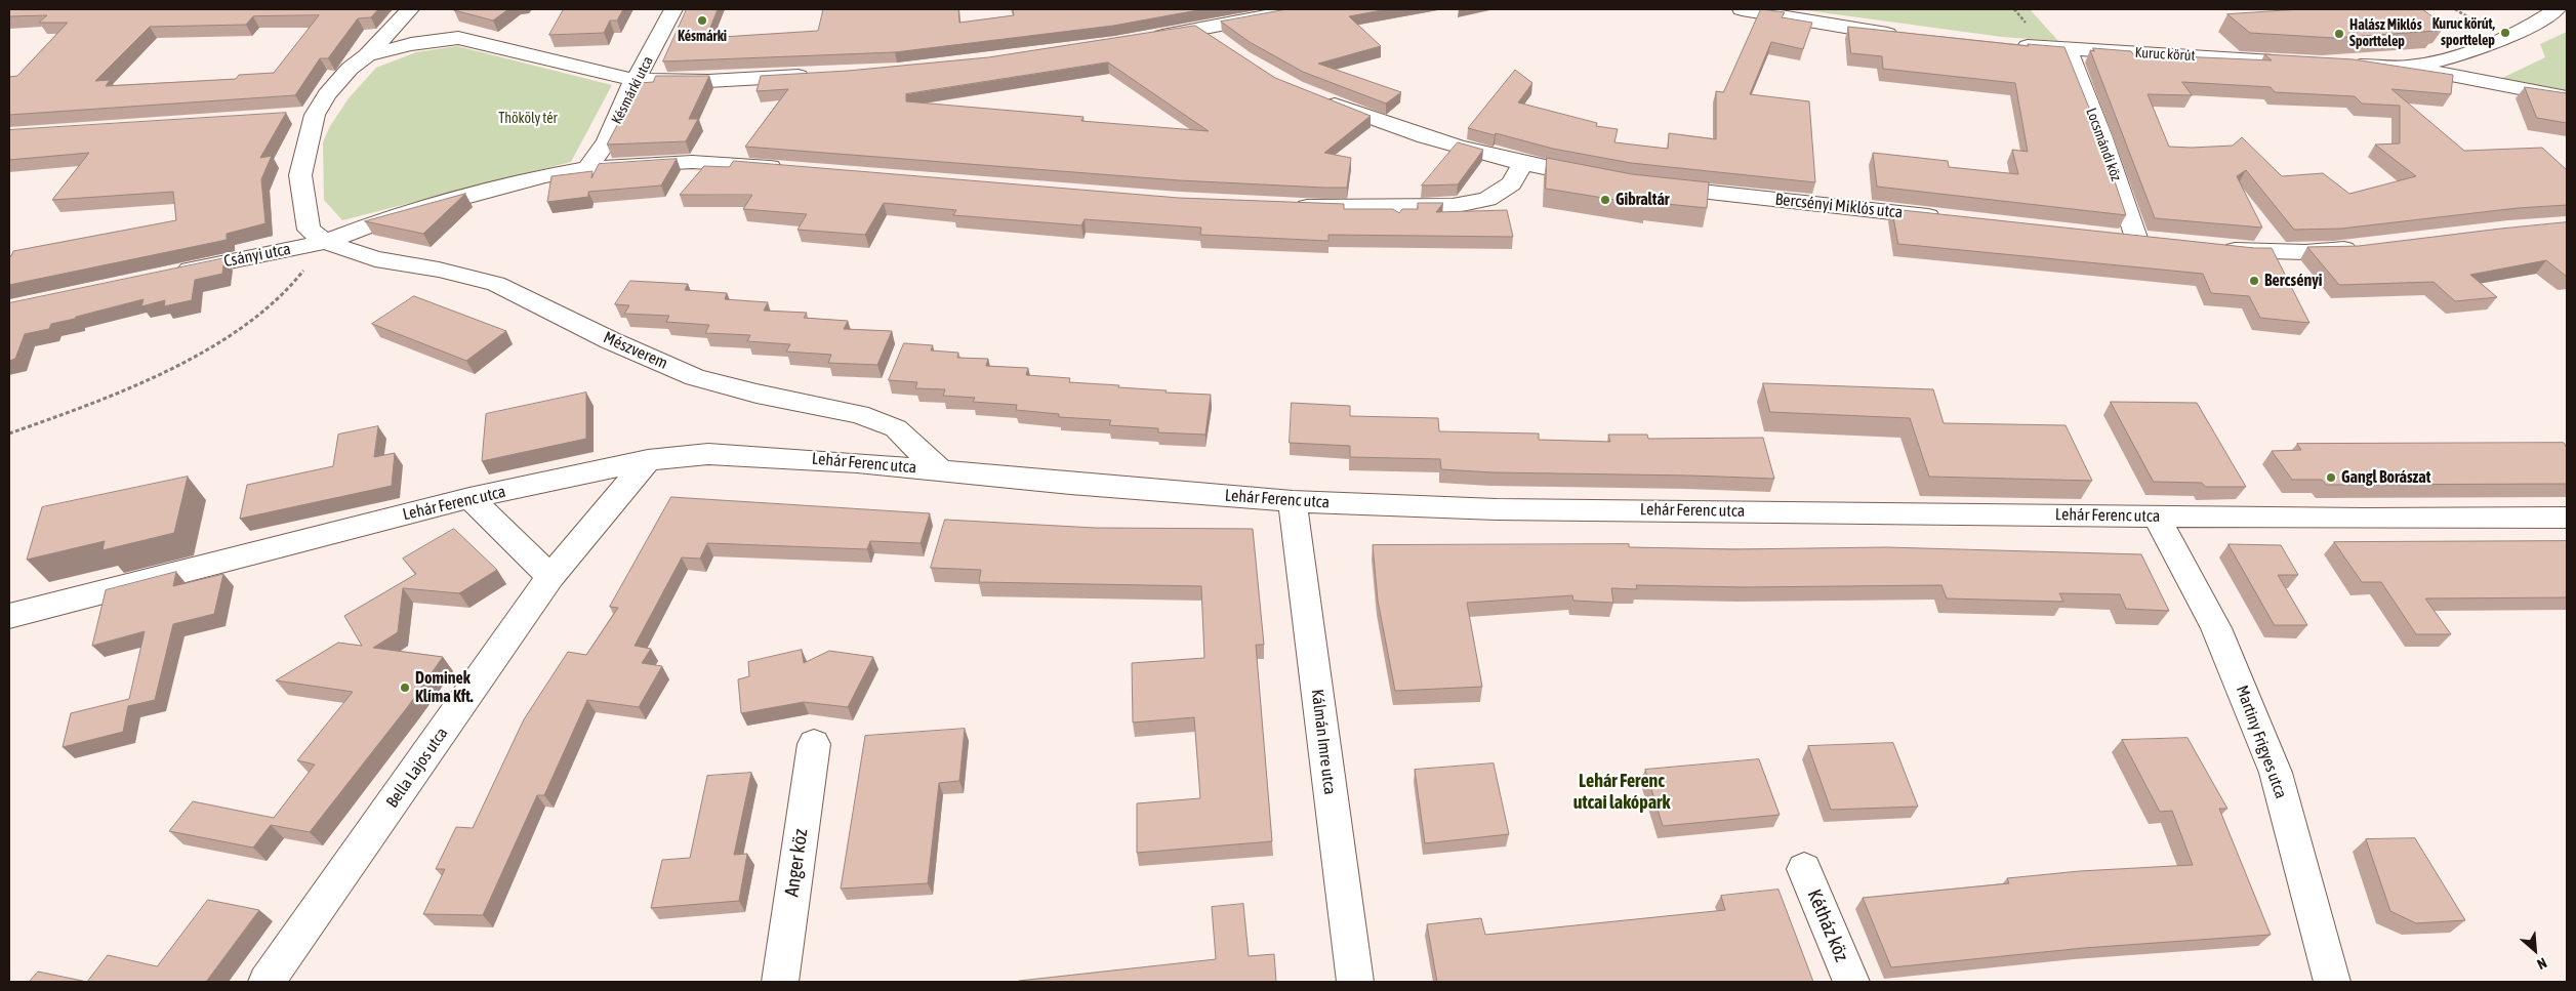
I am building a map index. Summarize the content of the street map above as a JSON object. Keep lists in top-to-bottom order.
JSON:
{
  "streets": {
    "street": [
      "Kuruc körút",
      "Késmárki utca",
      "Locsmándi köz",
      "Bercsényi Miklós utca",
      "Csányi utca",
      "Mészverem",
      "Lehár Ferenc utca",
      "Kálmán Imre utca",
      "Martiny Frigyes utca",
      "Bella Lajos utca",
      "Anger köz",
      "Kétház köz"
    ]
  },
  "crossings": [
    ["Kuruc körút", "Locsmándi köz"],
    ["Csányi utca", "Mészverem"],
    ["Mészverem", "Lehár Ferenc utca"],
    ["Lehár Ferenc utca", "Kálmán Imre utca"],
    ["Lehár Ferenc utca", "Martiny Frigyes utca"],
    ["Lehár Ferenc utca", "Bella Lajos utca"]
  ],
  "districts": ["Lehár Ferenc utcai lakópark"],
  "parks": ["Thököly tér"],
  "places": [
    "Késmárki",
    "Kuruc körút, sporttelep",
    "Halász Miklós Sporttelep",
    "Gibraltár",
    "Bercsényi",
    "Gangl Borászat",
    "Dominek Klíma Kft."
  ],
  "north": "bottom right"
}
